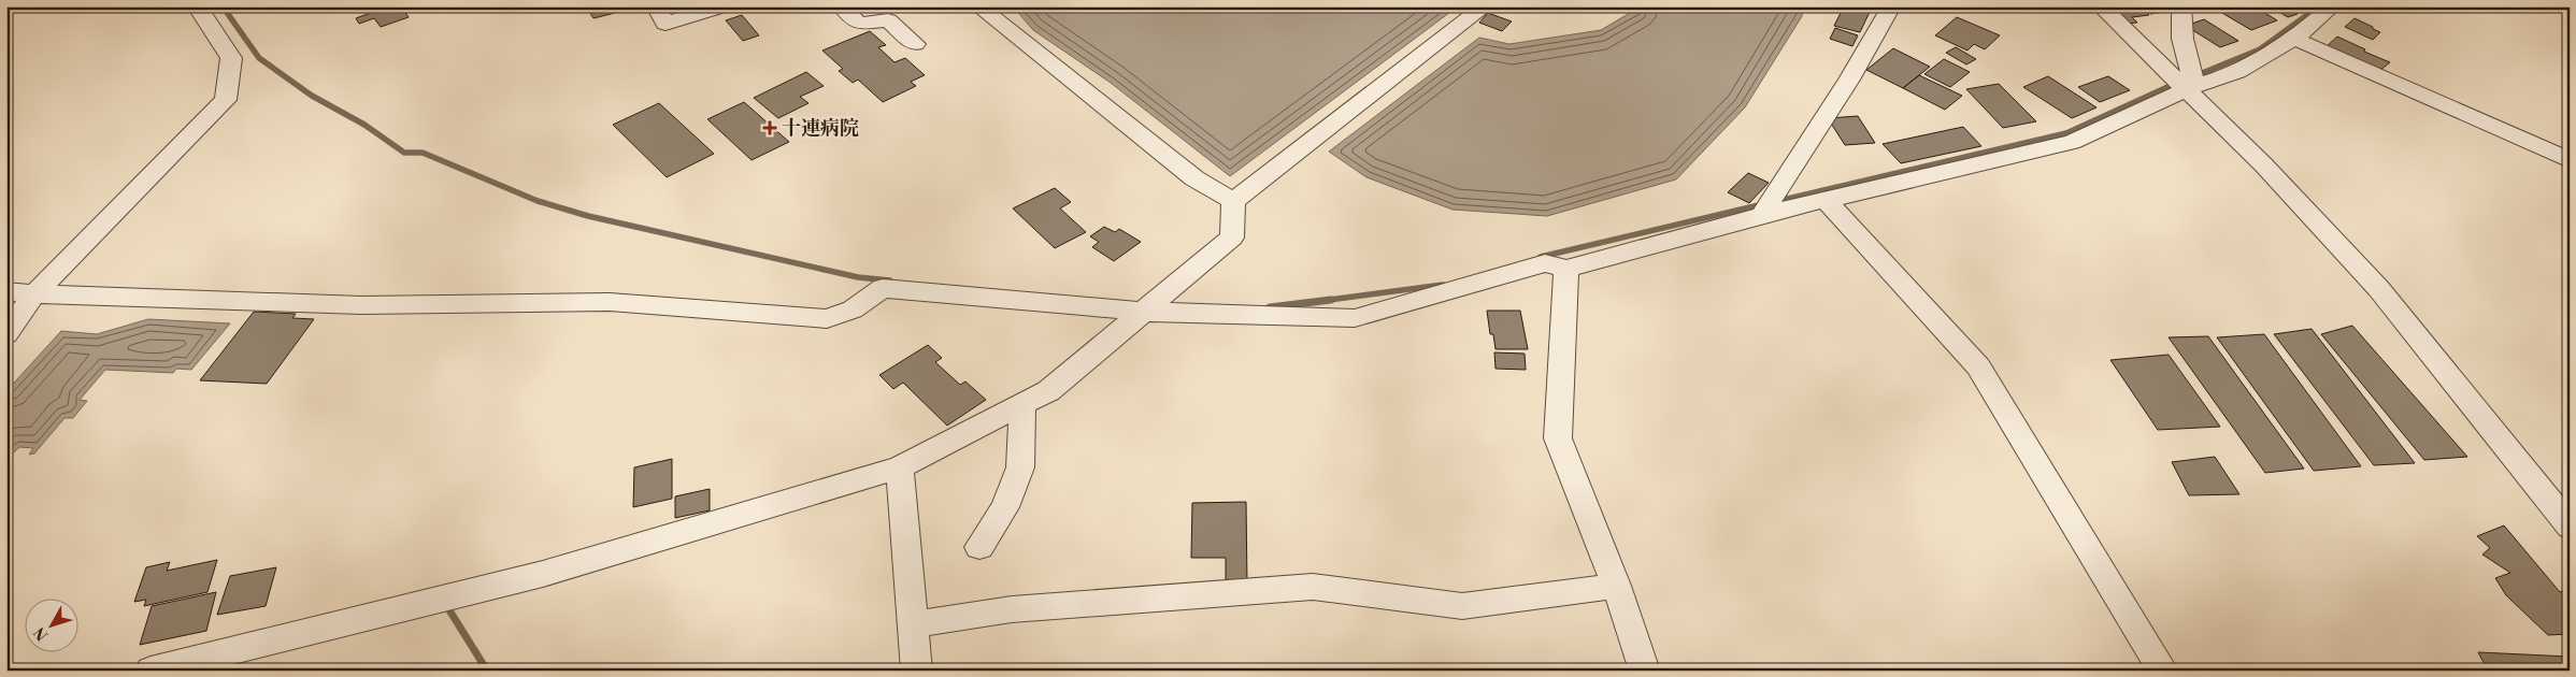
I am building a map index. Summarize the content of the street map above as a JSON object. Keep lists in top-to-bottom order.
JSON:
{
  "places": {
    "health": ["十連病院"]
  },
  "north": "bottom left"
}
